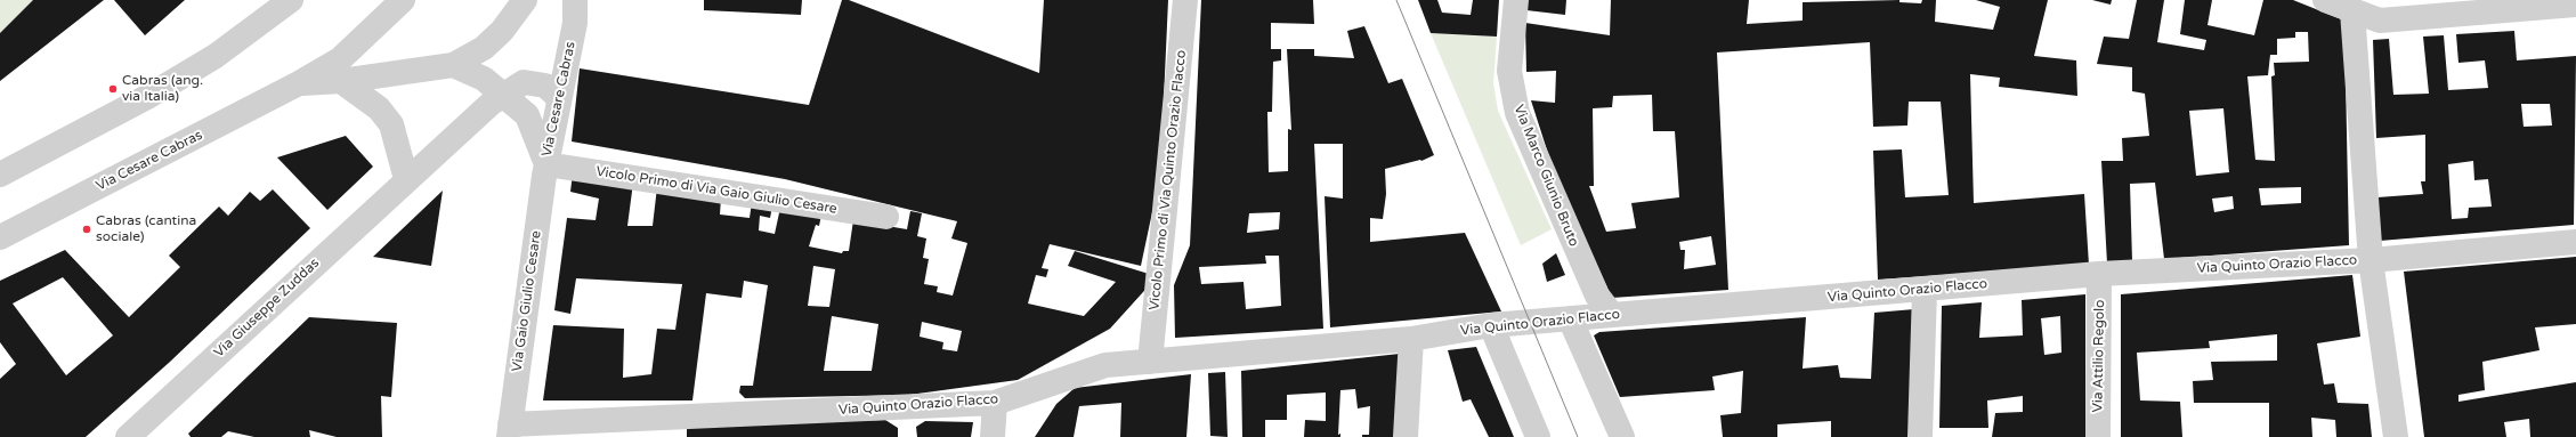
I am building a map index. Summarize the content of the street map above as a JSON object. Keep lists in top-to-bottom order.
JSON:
{
  "streets": {
    "street": [
      "Via Cesare Cabras",
      "Via Marco Giunio Bruto",
      "Vicolo Primo di Via Quinto Orazio Flacco",
      "Vicolo Primo di Via Gaio Giulio Cesare",
      "Via Quinto Orazio Flacco",
      "Via Gaio Giulio Cesare",
      "Via Giuseppe Zuddas",
      "Via Attilio Regolo"
    ]
  },
  "crossings": [
    ["Via Cesare Cabras", "Vicolo Primo di Via Gaio Giulio Cesare"],
    ["Via Cesare Cabras", "Via Gaio Giulio Cesare"],
    ["Via Cesare Cabras", "Via Giuseppe Zuddas"],
    ["Via Marco Giunio Bruto", "Via Quinto Orazio Flacco"],
    ["Vicolo Primo di Via Quinto Orazio Flacco", "Via Quinto Orazio Flacco"],
    ["Vicolo Primo di Via Gaio Giulio Cesare", "Via Gaio Giulio Cesare"],
    ["Via Quinto Orazio Flacco", "Via Gaio Giulio Cesare"],
    ["Via Quinto Orazio Flacco", "Via Attilio Regolo"]
  ],
  "places": ["Cabras (ang. via Italia)", "Cabras (cantina sociale)"]
}
